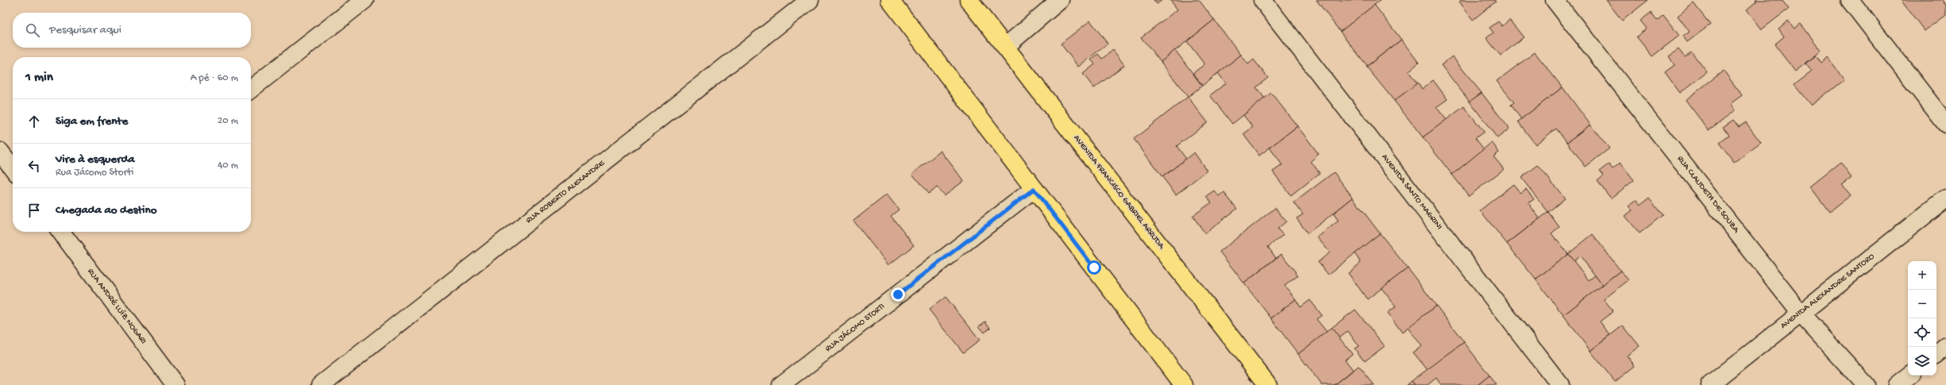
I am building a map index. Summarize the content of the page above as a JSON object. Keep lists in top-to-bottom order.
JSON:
{
  "streets": {
    "main road": ["AVENIDA FRANCISCO GABRIEL ARRUDA"],
    "street": [
      "RUA ROBERTO ALEXANDRE",
      "AVENIDA SANTO MAGRINI",
      "RUA CLAUDETH DE SOUZA",
      "AVENIDA ALEXANDRE SANTORO",
      "RUA ANDRÉ LUÍZ NOGARI",
      "RUA JÁCOMO STORTI"
    ]
  },
  "crossings": [
    ["RUA CLAUDETH DE SOUZA", "AVENIDA ALEXANDRE SANTORO"]
  ],
  "page": {
    "search": "Pesquisar aqui",
    "heading": ["1 min", "A pé · 60 m"],
    "list": [
      ["Siga em frente", "20 m"],
      ["Vire à esquerda", "Rua Jácomo Storti", "40 m"],
      "Chegada ao destino"
    ],
    "map_buttons": ["+", "−"]
  }
}
